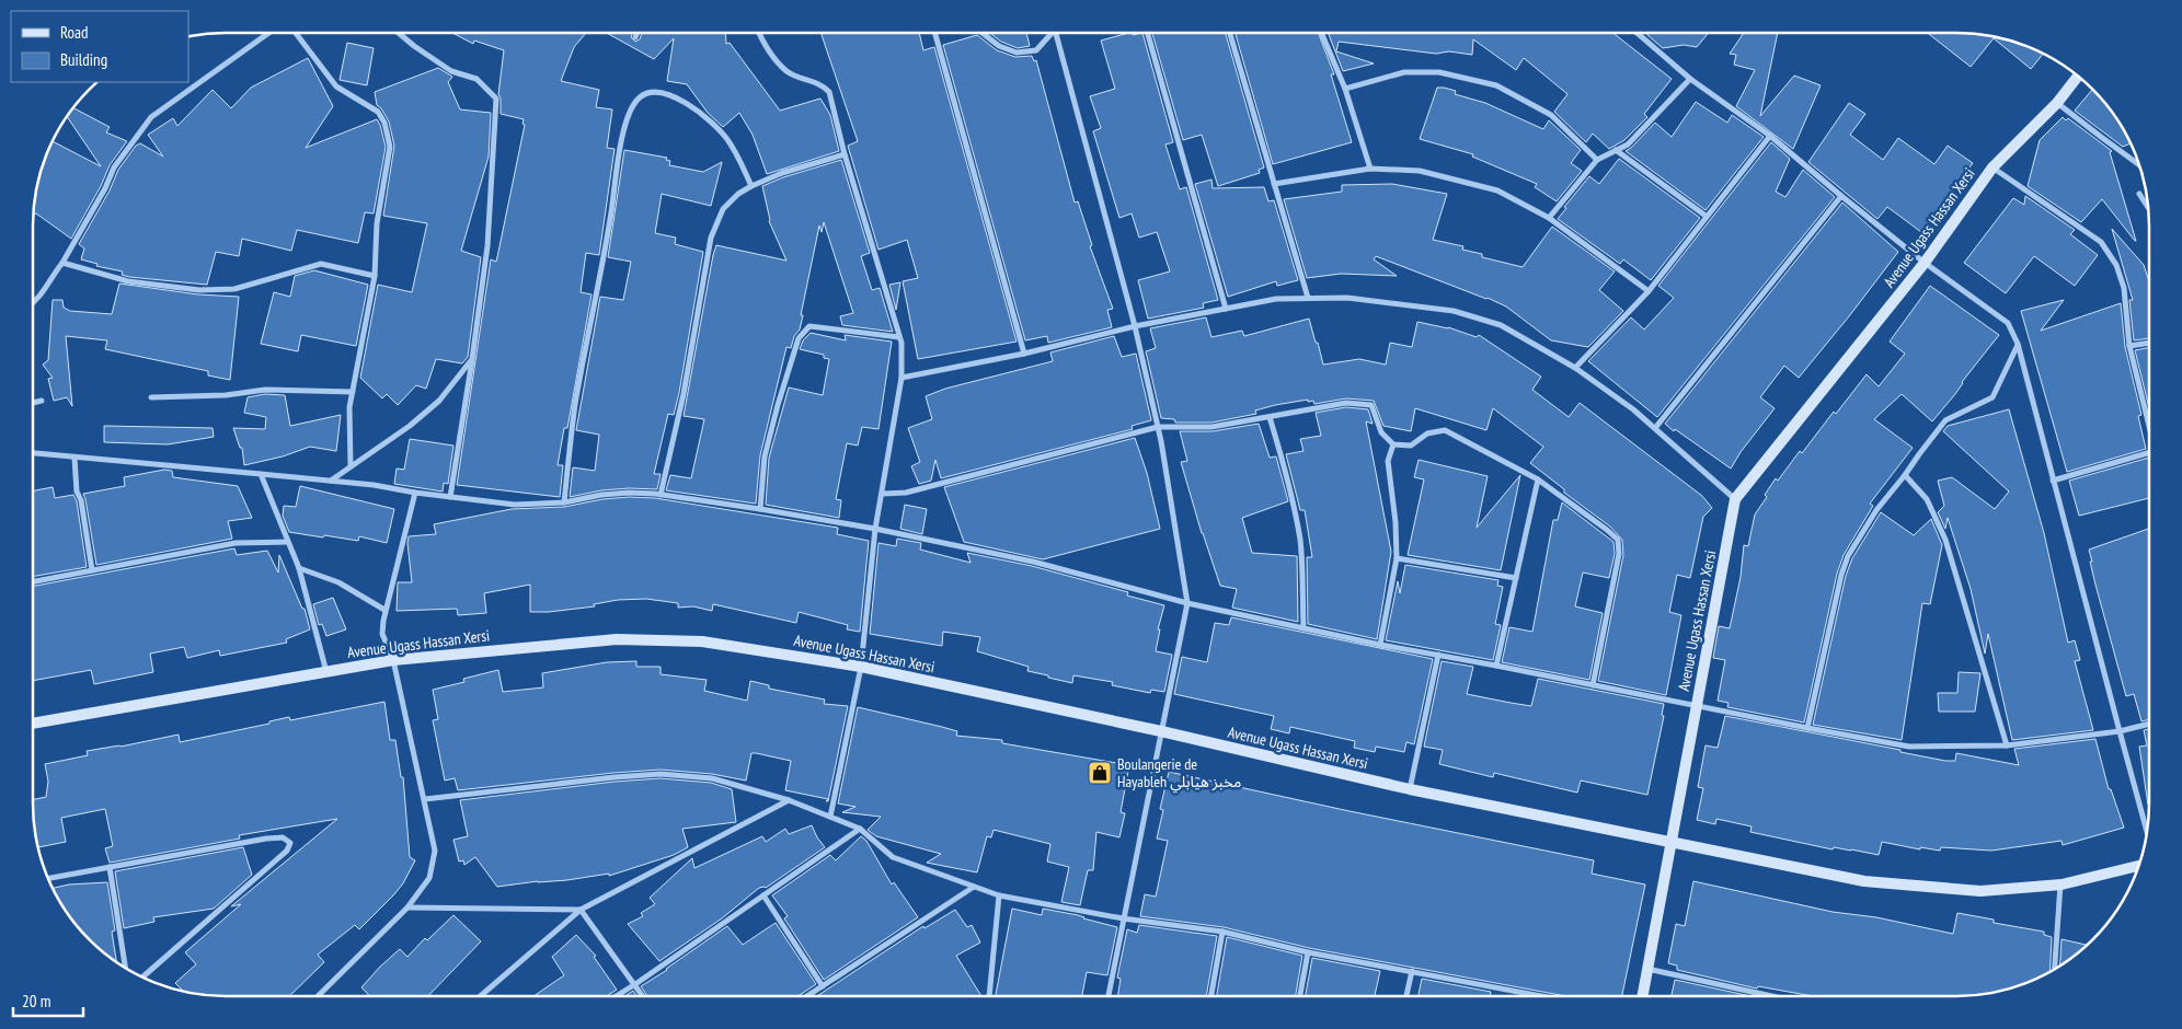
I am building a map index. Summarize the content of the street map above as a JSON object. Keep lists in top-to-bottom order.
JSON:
{
  "streets": {
    "main road": ["Avenue Ugass Hassan Xersi"]
  },
  "places": {
    "shop": ["Boulangerie de Hayableh مخبز هيابلي"]
  },
  "legend": ["Road", "Building"],
  "scale_bar": "20 m"
}
